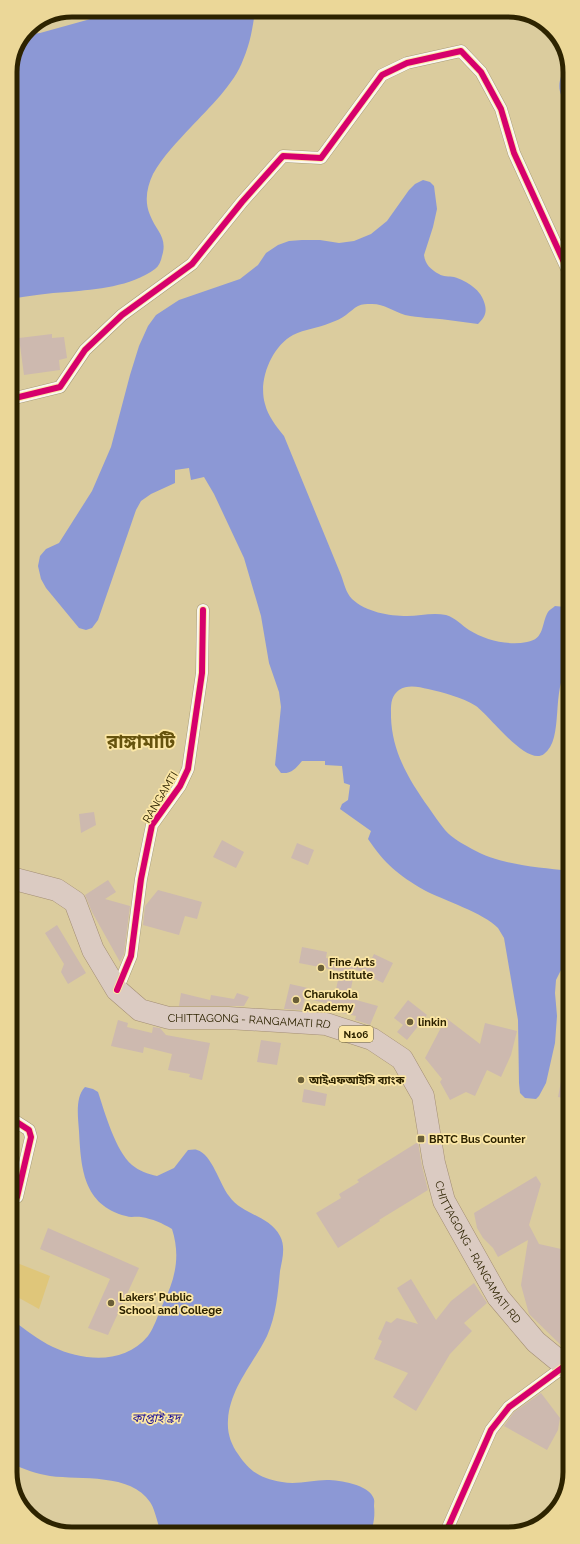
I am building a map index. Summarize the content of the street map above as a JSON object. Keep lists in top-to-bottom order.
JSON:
{
  "streets": {
    "highway": ["CHITTAGONG - RANGAMATI RD", "N106"],
    "street": ["RANGAMTI"]
  },
  "crossings": [
    ["RANGAMTI", "CHITTAGONG - RANGAMATI RD"]
  ],
  "districts": ["রাঙ্গামাটি"],
  "water": ["কাপ্তাই হ্রদ"],
  "places": {
    "other": [
      "Fine Arts Institute",
      "Charukola Academy",
      "linkin",
      "আইএফআইসি ব্যাংক",
      "Lakers' Public School and College"
    ],
    "transit": ["BRTC Bus Counter"]
  }
}
